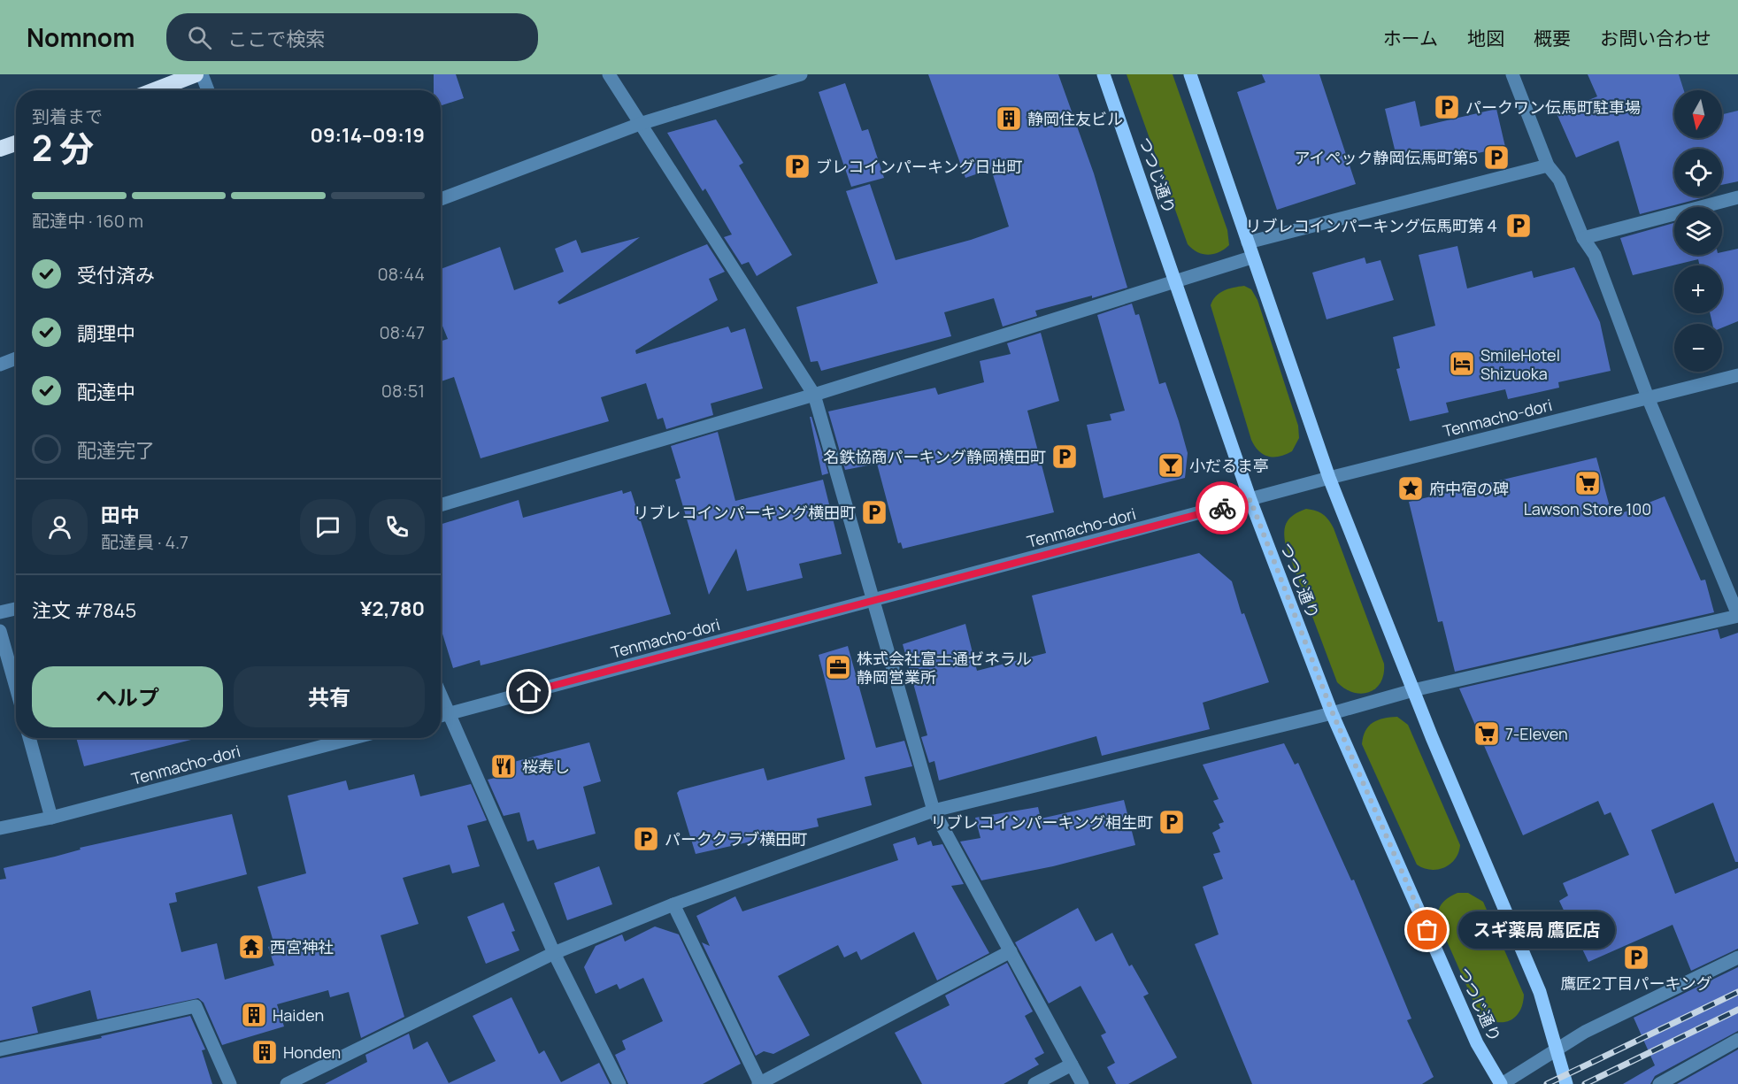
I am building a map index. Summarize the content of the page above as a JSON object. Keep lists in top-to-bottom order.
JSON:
{
  "streets": {
    "main road": ["つつじ通り"],
    "street": ["Tenmacho-dori"]
  },
  "crossings": [
    ["つつじ通り", "Tenmacho-dori"]
  ],
  "places": {
    "parking": [
      "パークワン伝馬町駐車場",
      "アイペック静岡伝馬町第5",
      "ブレコインパーキング日出町",
      "リブレコインパーキング伝馬町第４",
      "名鉄協商パーキング静岡横田町",
      "リブレコインパーキング横田町",
      "リブレコインパーキング相生町",
      "パーククラブ横田町",
      "鷹匠2丁目パーキング"
    ],
    "building": ["静岡住友ビル", "Haiden", "Honden"],
    "hotel": ["SmileHotel Shizuoka"],
    "bar": ["小だるま亭"],
    "supermarket": ["Lawson Store 100", "7-Eleven"],
    "place": ["府中宿の碑"],
    "office": ["株式会社富士通ゼネラル 静岡営業所"],
    "restaurant": ["桜寿し"],
    "other": ["スギ薬局 鷹匠店"],
    "temple": ["西宮神社"]
  },
  "north": "bottom",
  "page": {
    "header": "Nomnom",
    "search": "ここで検索",
    "nav": [
      "ホーム",
      "地図",
      "概要",
      "お問い合わせ"
    ],
    "map_buttons": ["+", "−"],
    "heading": ["2 分", "到着まで", "09:14–09:19"],
    "panel": [
      "田中",
      "配達員 · 4.7",
      "注文 #7845",
      "¥2,780"
    ],
    "bar": "配達中 · 160 m",
    "list": [
      ["受付済み", "08:44"],
      ["調理中", "08:47"],
      ["配達中", "08:51"],
      "配達完了"
    ],
    "buttons": ["ヘルプ", "共有"],
    "bubble": "スギ薬局 鷹匠店"
  }
}
